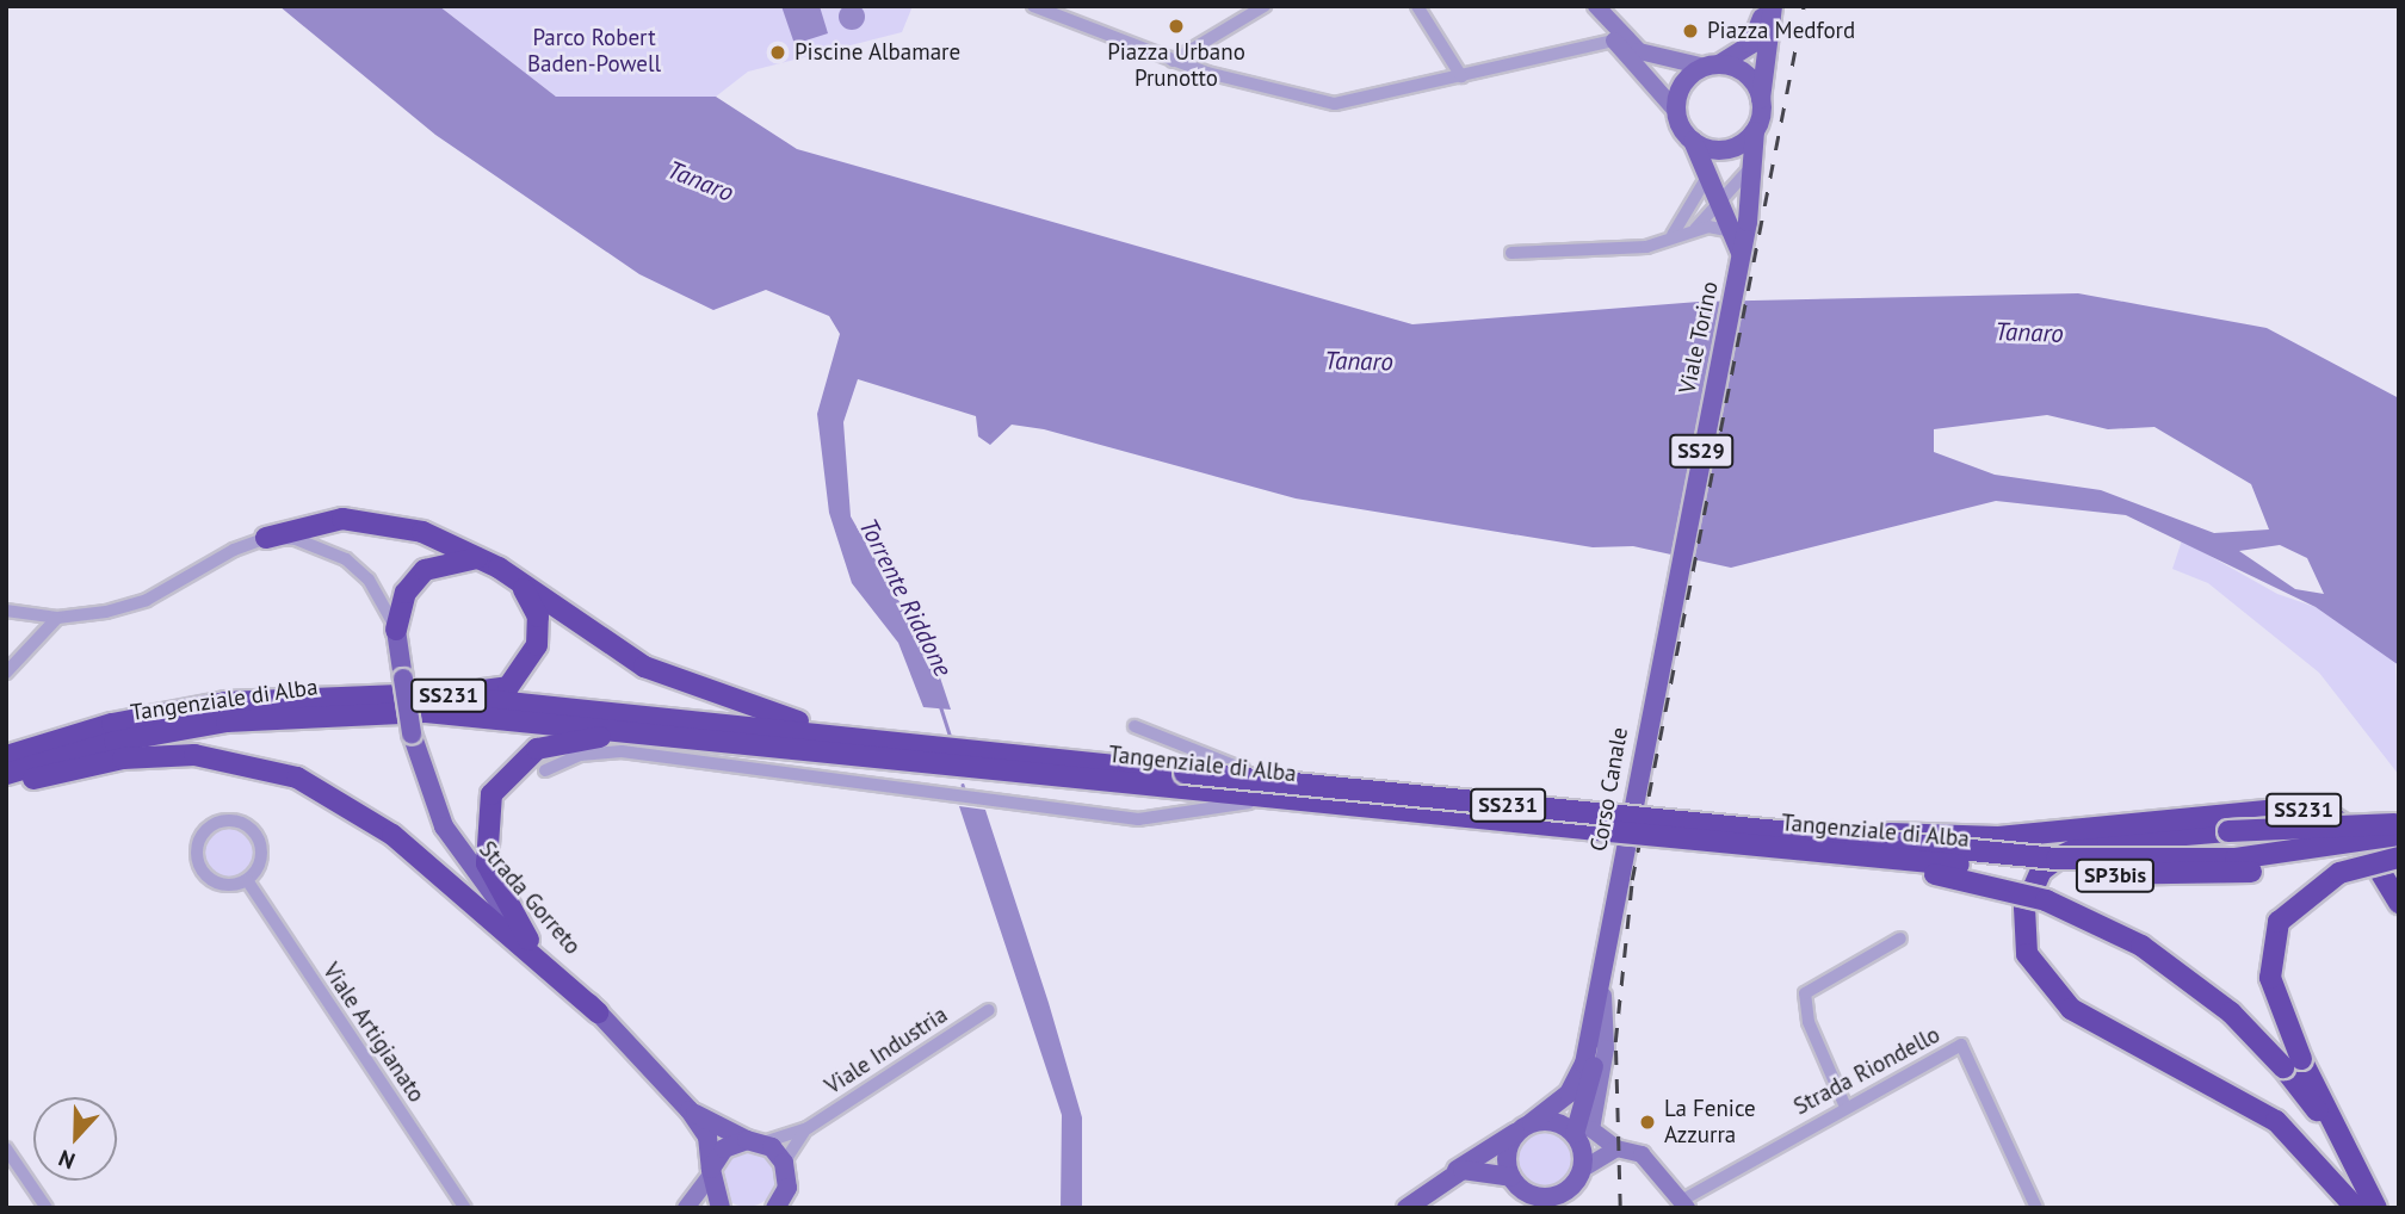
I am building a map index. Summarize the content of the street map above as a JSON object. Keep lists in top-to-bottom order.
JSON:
{
  "streets": {
    "highway": ["SS231", "Tangenziale di Alba", "SP3bis"],
    "main road": [
      "Viale Torino",
      "SS29",
      "Corso Canale",
      "Strada Gorreto"
    ],
    "street": ["Viale Artigianato", "Viale Industria", "Strada Riondello"]
  },
  "crossings": [
    ["Viale Torino", "Corso Canale"],
    ["SS29", "Corso Canale"],
    ["SS231", "Tangenziale di Alba"],
    ["Strada Gorreto", "Viale Industria"]
  ],
  "water": ["Tanaro", "Torrente Riddone"],
  "parks": ["Parco Robert Baden-Powell"],
  "places": [
    "Piazza Urbano Prunotto",
    "Piazza Medford",
    "Piscine Albamare",
    "La Fenice Azzurra"
  ],
  "north": "bottom"
}
